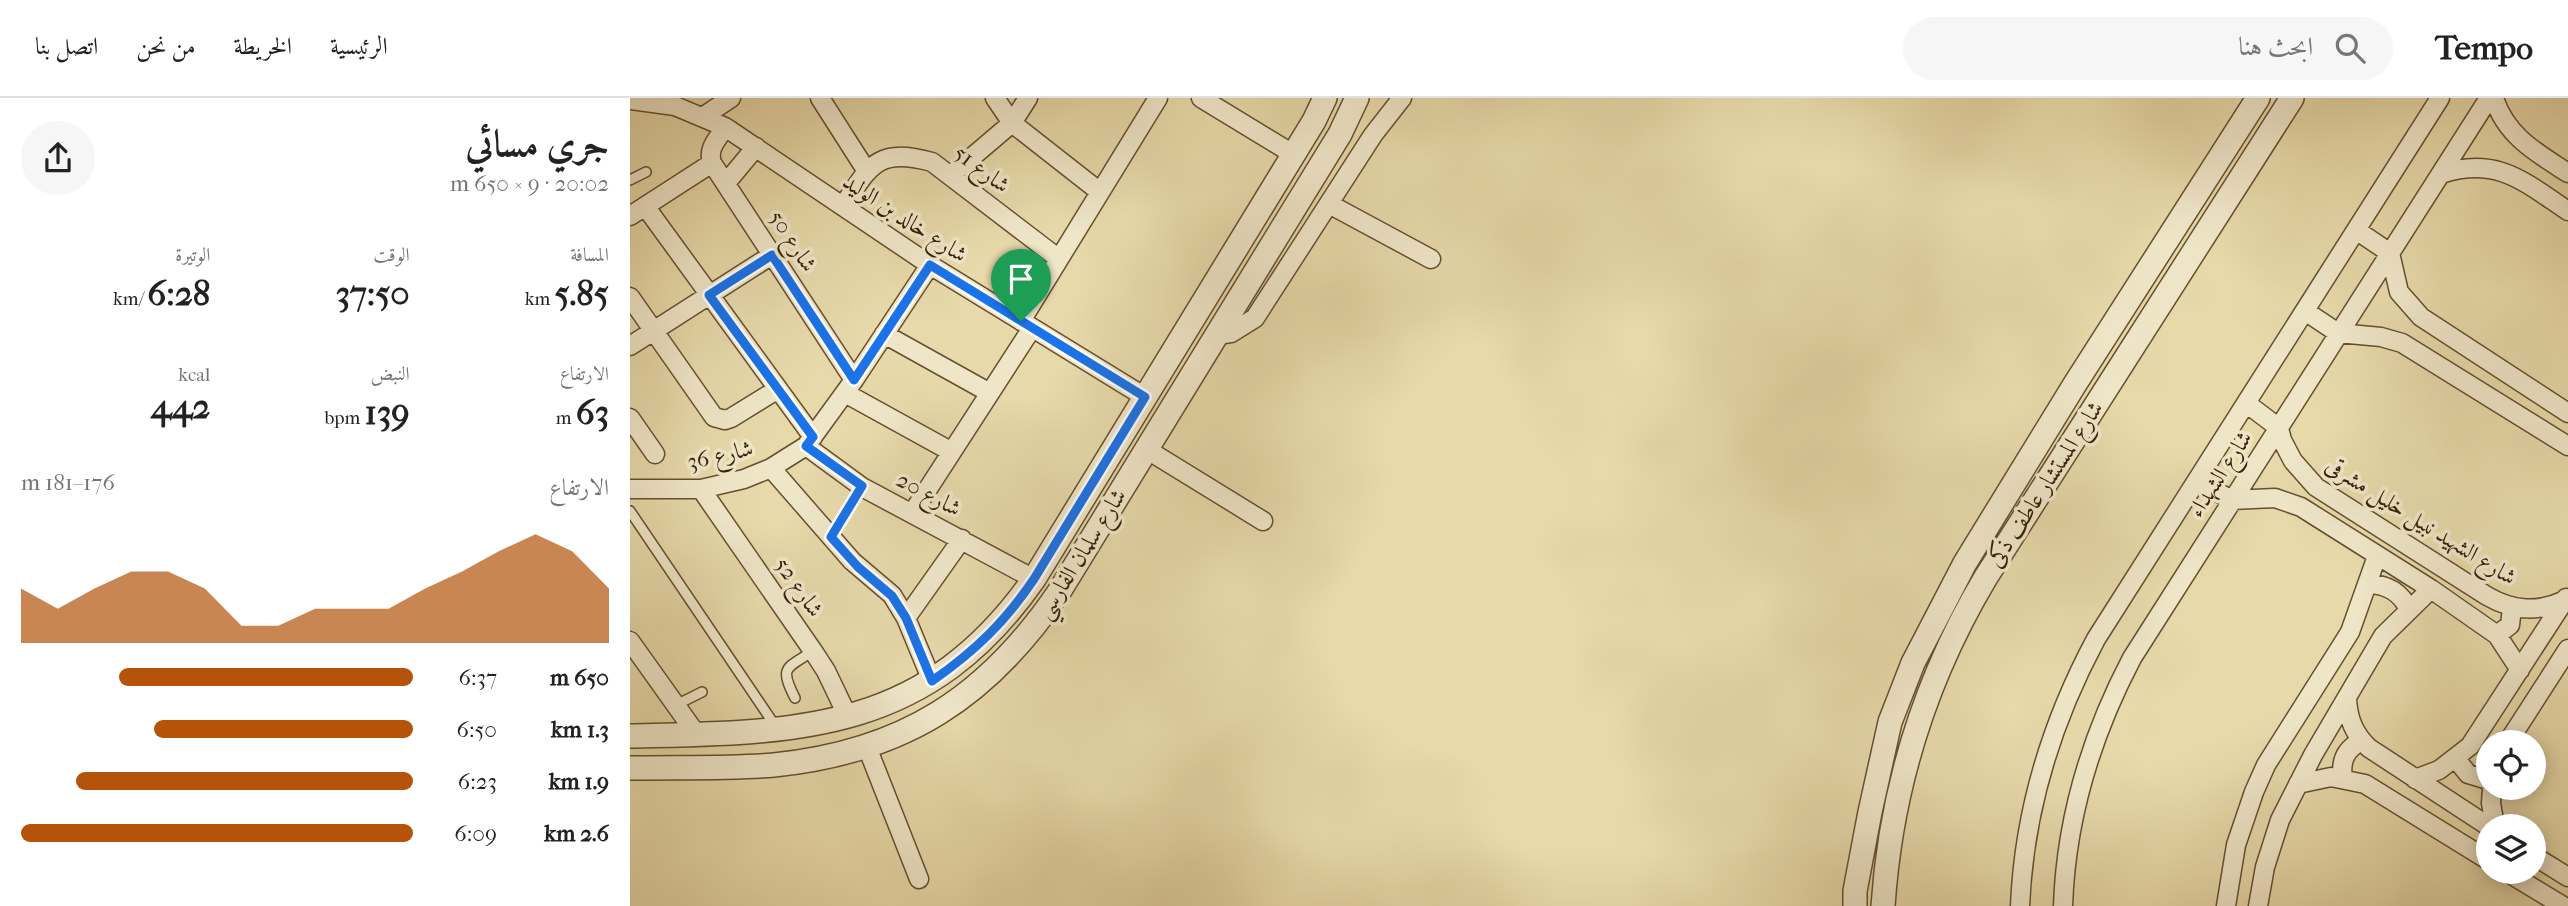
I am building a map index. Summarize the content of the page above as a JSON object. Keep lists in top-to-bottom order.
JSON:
{
  "streets": {
    "street": [
      "شارع 51",
      "شارع خالد بن الوليد",
      "شارع 50",
      "شارع 36",
      "شارع الشهداء",
      "شارع المستشار عاطف ذكى",
      "شارع 20",
      "شارع الشهيد نبيل خليل مشرقى",
      "شارع سلمان الفارسي",
      "شارع 52"
    ]
  },
  "crossings": [
    ["شارع خالد بن الوليد", "شارع 36"],
    ["شارع خالد بن الوليد", "شارع سلمان الفارسي"],
    ["شارع 50", "شارع 36"],
    ["شارع 36", "شارع 20"],
    ["شارع 36", "شارع 52"],
    ["شارع الشهداء", "شارع الشهيد نبيل خليل مشرقى"],
    ["شارع 20", "شارع سلمان الفارسي"],
    ["شارع سلمان الفارسي", "شارع 52"]
  ],
  "page": {
    "header": "Tempo",
    "search": "ابحث هنا",
    "nav": [
      "الرئيسية",
      "الخريطة",
      "من نحن",
      "اتصل بنا"
    ],
    "heading": ["جري مسائي", "20:02 · 9 × 650 m"],
    "stats": [
      ["المسافة", "5.85 km"],
      ["الوقت", "37:50"],
      ["الوتيرة", "6:28 /km"],
      ["الارتفاع", "63 m"],
      ["النبض", "139 bpm"],
      ["kcal", "442"]
    ],
    "chart": ["الارتفاع", "176–181 m"],
    "list": [
      {
        "name": "650 m",
        "note": "6:37"
      },
      {
        "name": "1.3 km",
        "note": "6:50"
      },
      {
        "name": "1.9 km",
        "note": "6:23"
      },
      {
        "name": "2.6 km",
        "note": "6:09"
      }
    ]
  }
}
